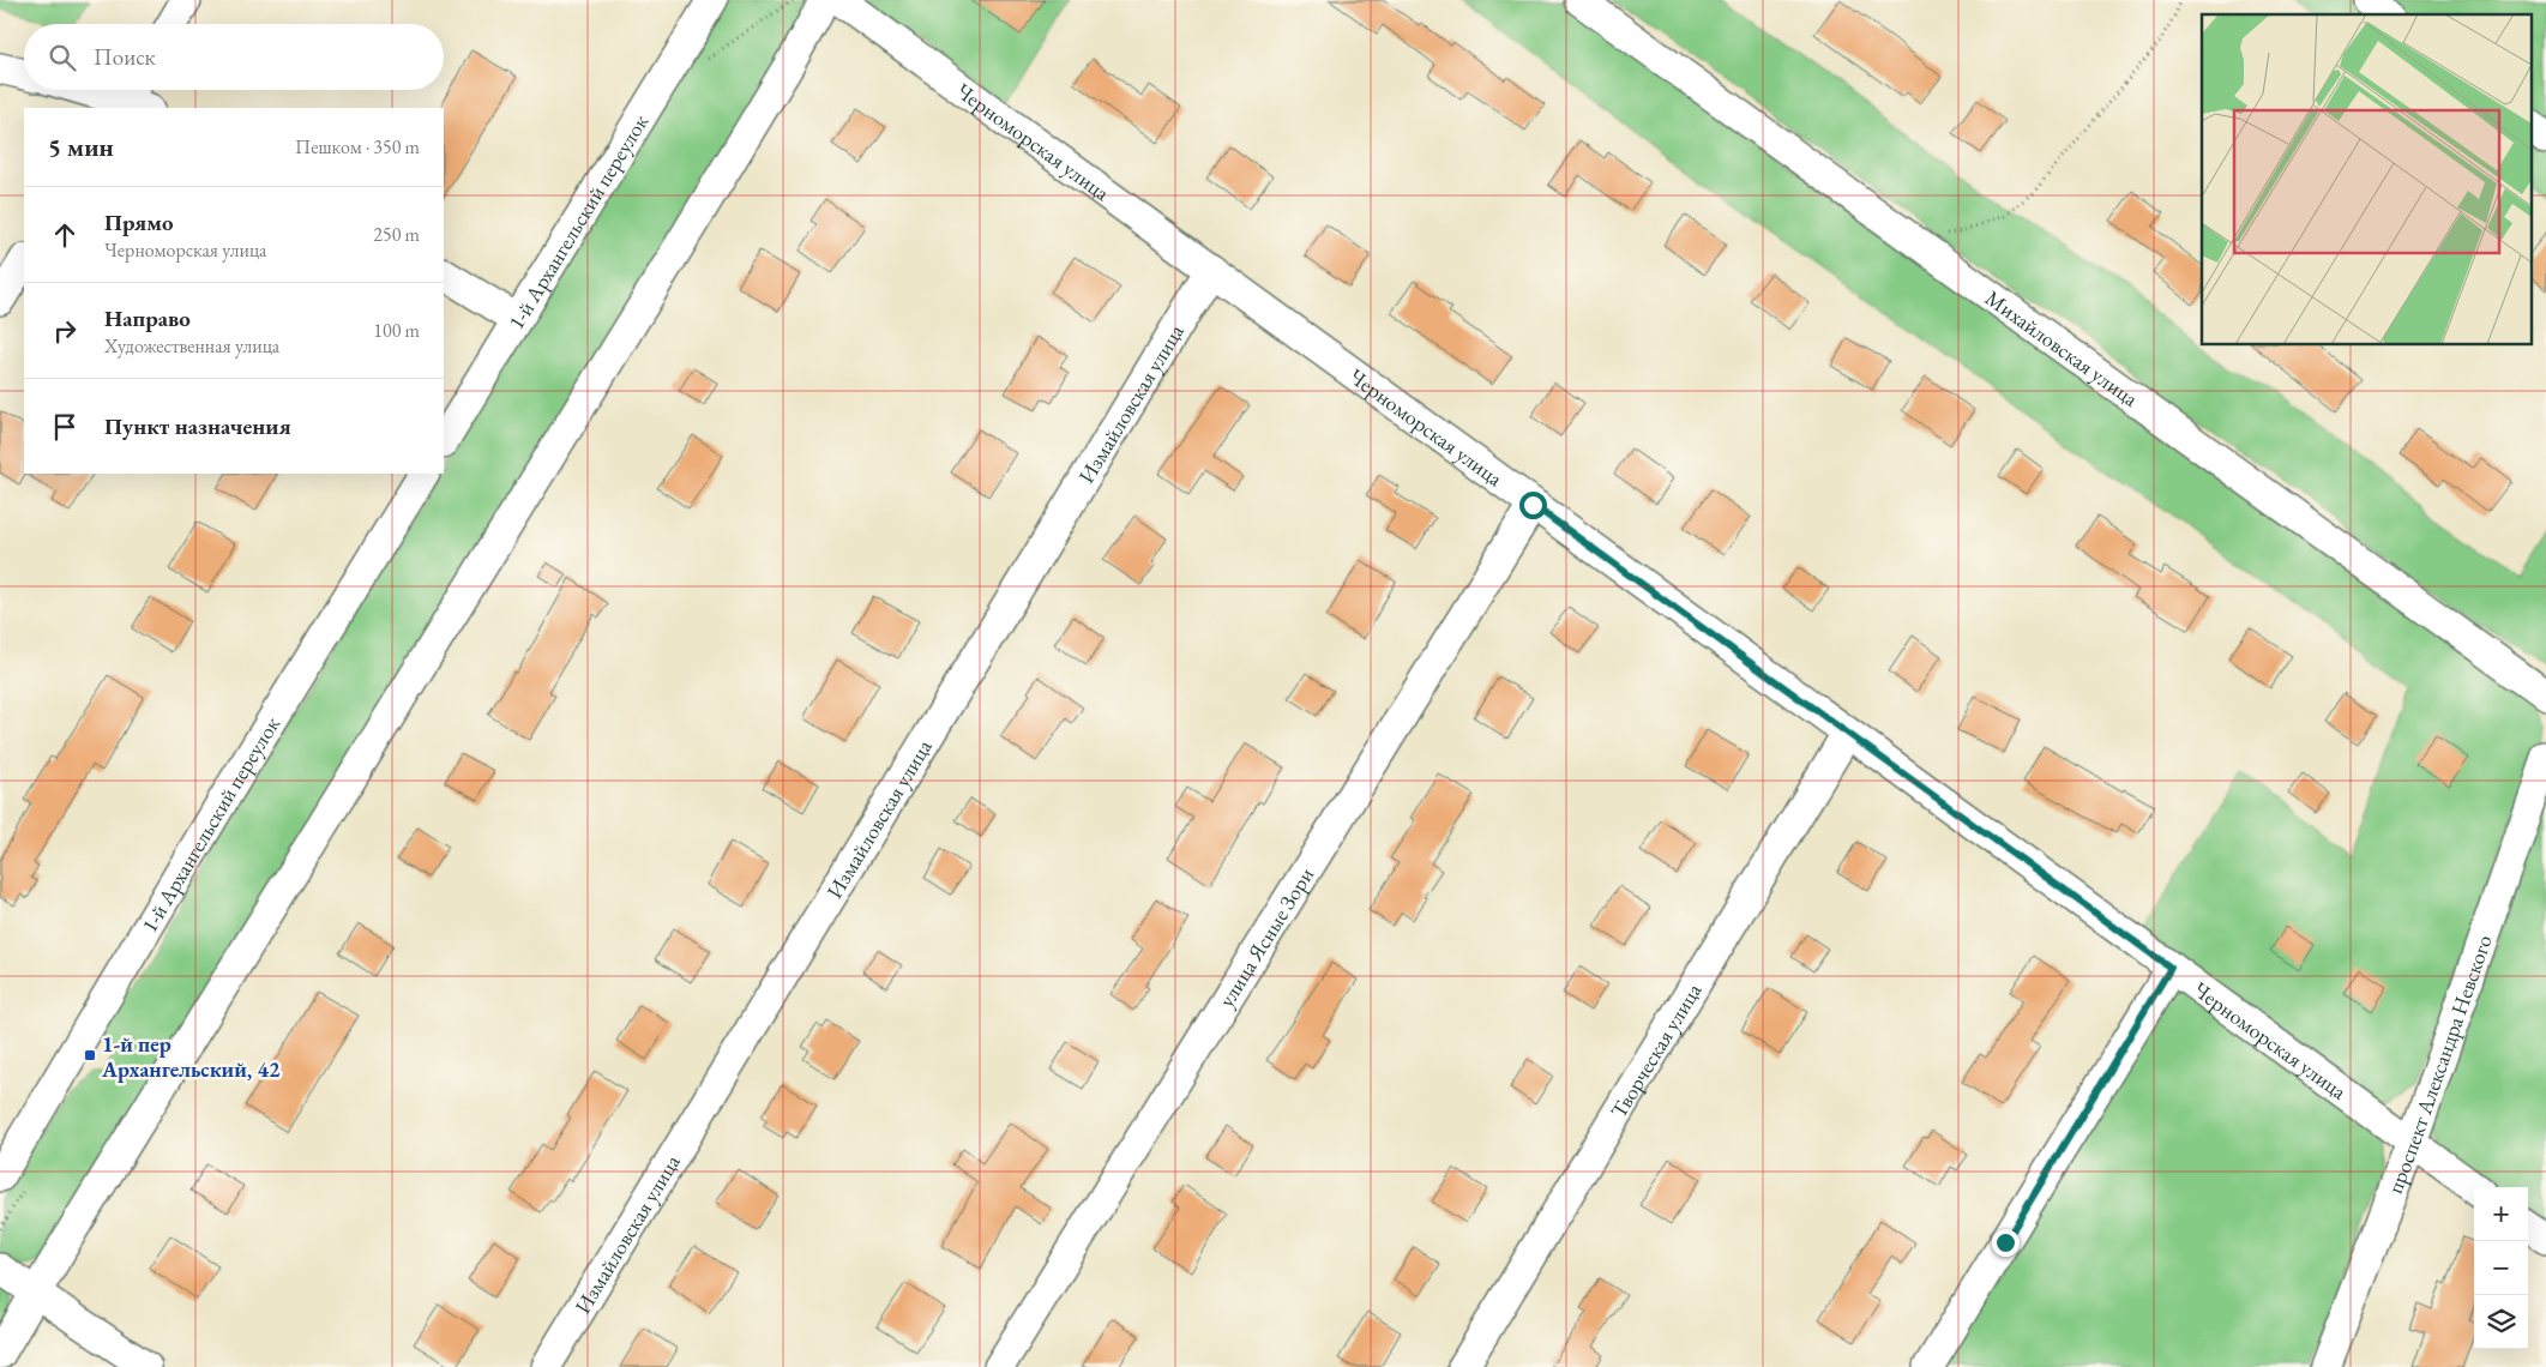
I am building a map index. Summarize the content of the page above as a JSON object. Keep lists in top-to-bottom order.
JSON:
{
  "streets": {
    "street": [
      "Черноморская улица",
      "1-й Архангельский переулок",
      "Михайловская улица",
      "Измайловская улица",
      "улица Ясные Зори",
      "Творческая улица",
      "проспект Александра Невского"
    ]
  },
  "crossings": [
    ["Черноморская улица", "Измайловская улица"],
    ["Черноморская улица", "улица Ясные Зори"],
    ["Черноморская улица", "Творческая улица"],
    ["Черноморская улица", "проспект Александра Невского"]
  ],
  "places": {
    "transit": ["1-й пер Архангельский, 42"]
  },
  "page": {
    "search": "Поиск",
    "heading": ["5 мин", "Пешком · 350 m"],
    "list": [
      ["Прямо", "Черноморская улица", "250 m"],
      ["Направо", "Художественная улица", "100 m"],
      "Пункт назначения"
    ],
    "map_buttons": ["+", "−"]
  }
}
